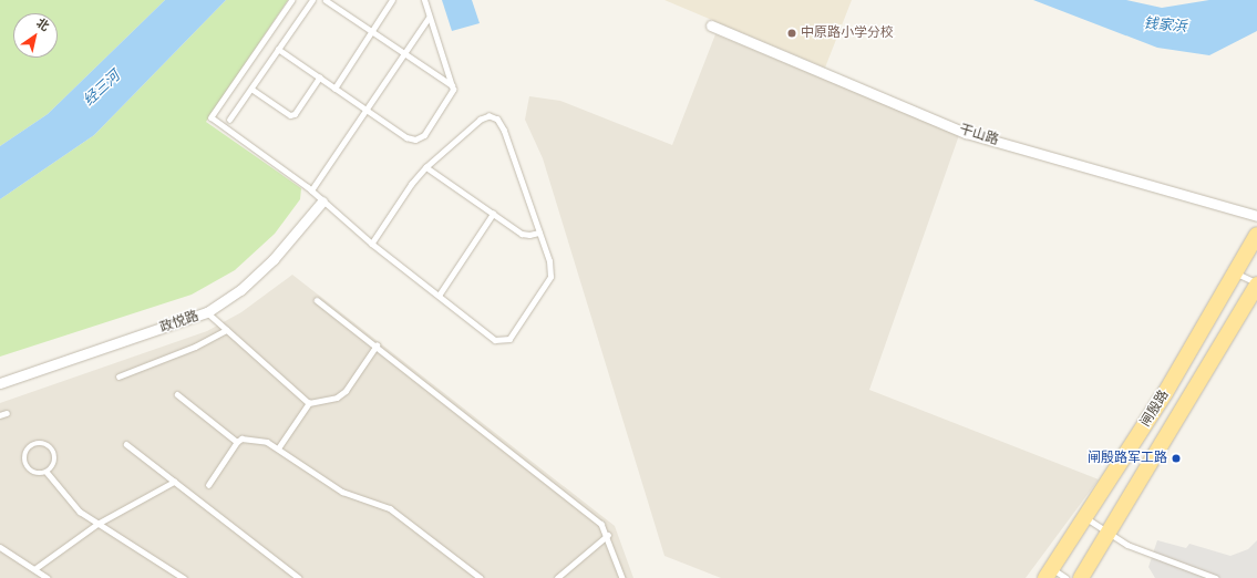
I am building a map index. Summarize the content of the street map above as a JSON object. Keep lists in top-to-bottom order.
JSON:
{
  "streets": {
    "main road": ["闸殷路"],
    "street": ["干山路", "政悦路"]
  },
  "water": ["钱家浜", "经三河"],
  "places": ["中原路小学分校", "闸殷路军工路"],
  "north": "top right"
}
